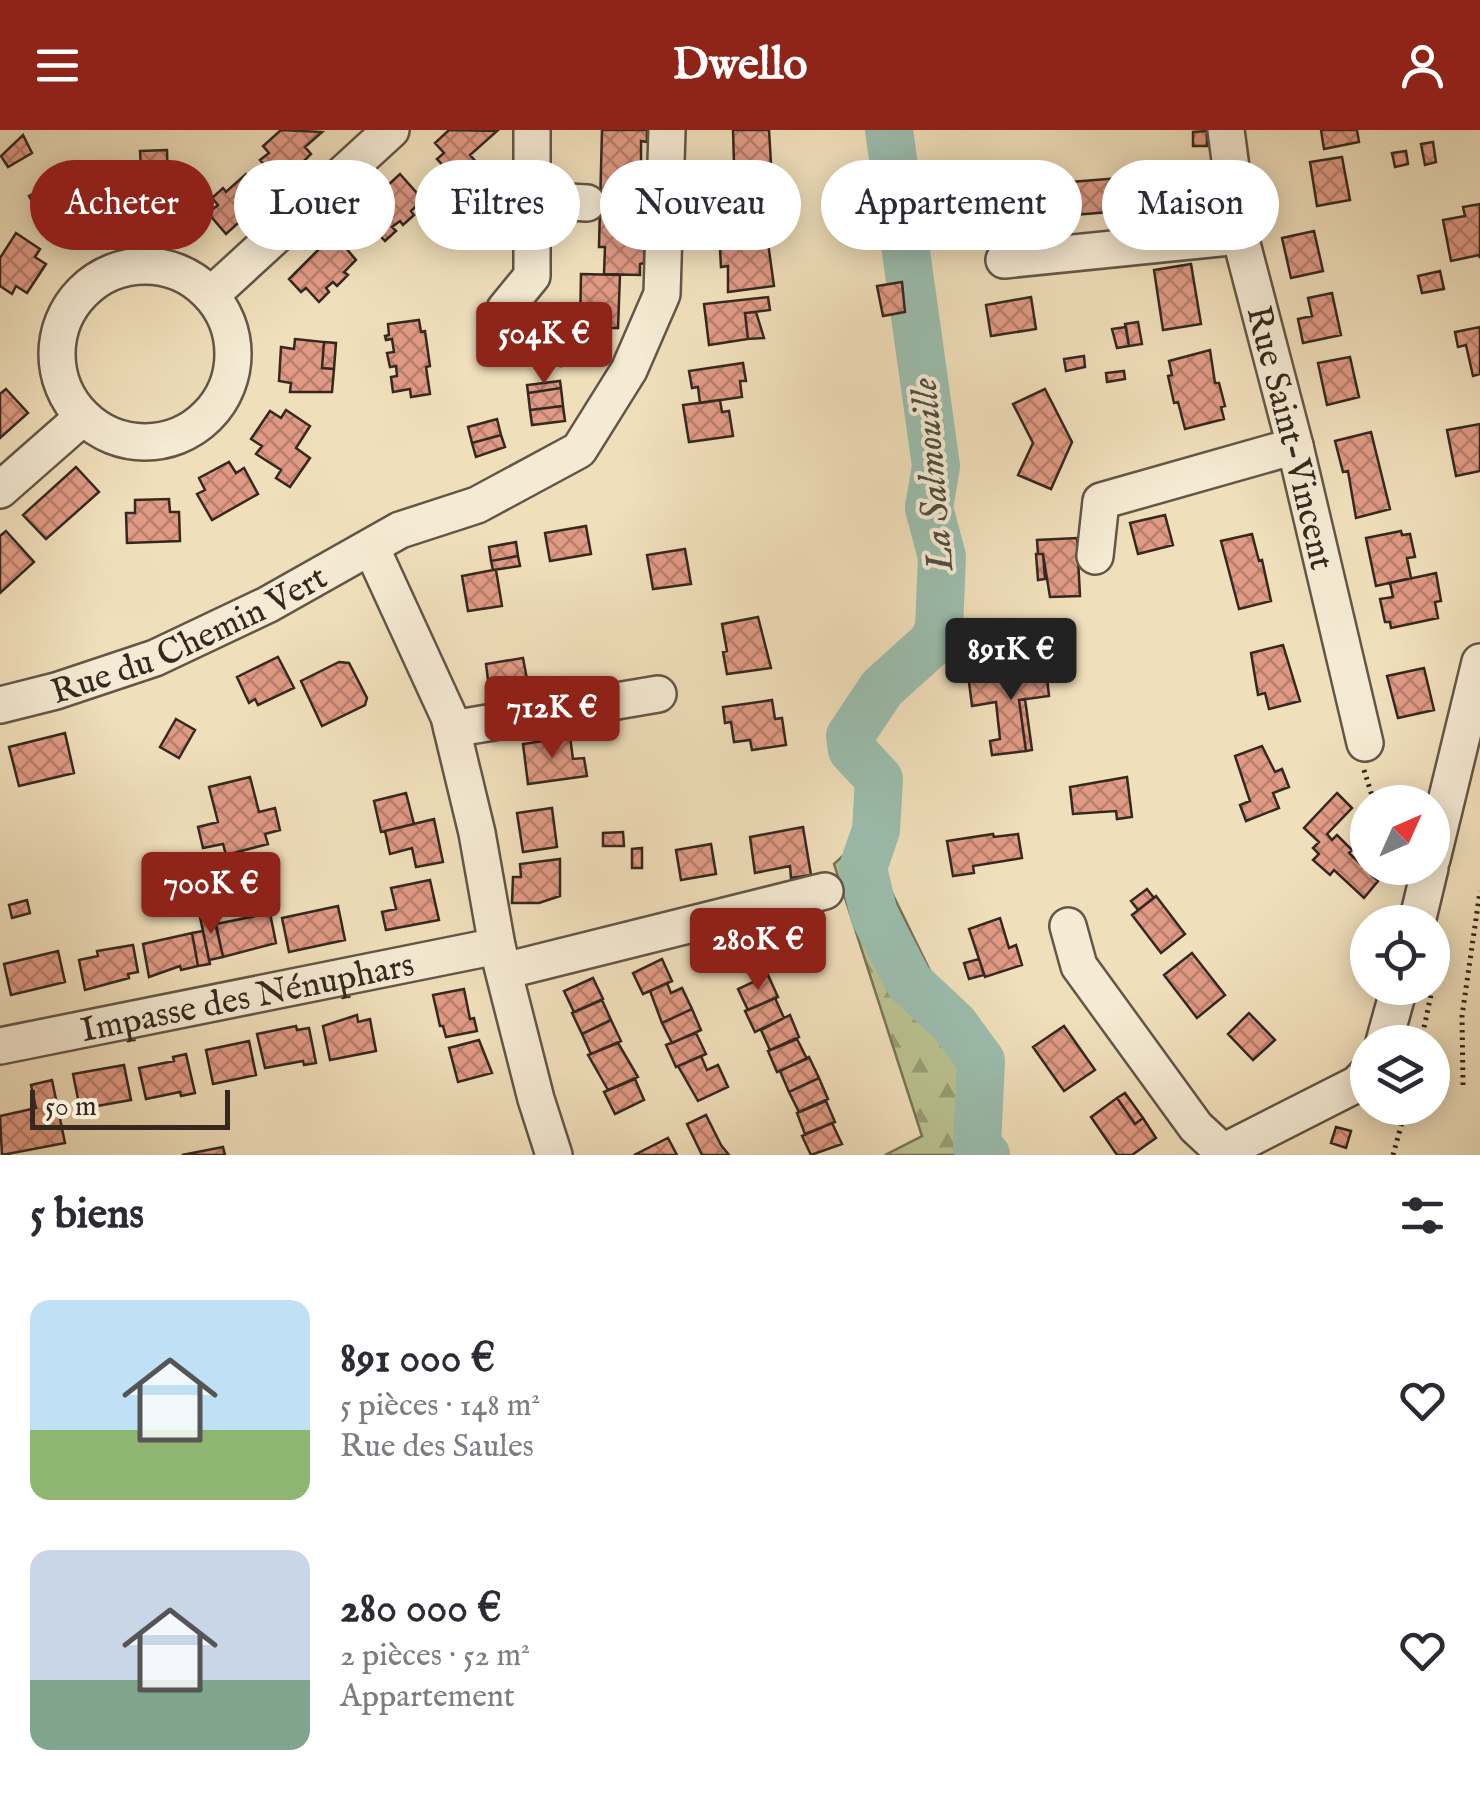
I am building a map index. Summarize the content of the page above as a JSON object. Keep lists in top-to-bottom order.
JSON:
{
  "streets": {
    "street": ["Rue Saint-Vincent", "Rue du Chemin Vert", "Impasse des Nénuphars"]
  },
  "water": ["La Salmouille"],
  "scale_bar": "50 m",
  "north": "top right",
  "page": {
    "header": "Dwello",
    "chip": [
      "Acheter",
      "Louer",
      "Filtres",
      "Nouveau",
      "Appartement",
      "Maison"
    ],
    "price": [
      "504K €",
      "891K €",
      "712K €",
      "700K €",
      "280K €"
    ],
    "scale": "50 m",
    "heading": "5 biens",
    "list": [
      {
        "name": "891 000 €",
        "note": "5 pièces · 148 m² · Rue des Saules"
      },
      {
        "name": "280 000 €",
        "note": "2 pièces · 52 m² · Appartement"
      }
    ]
  }
}
